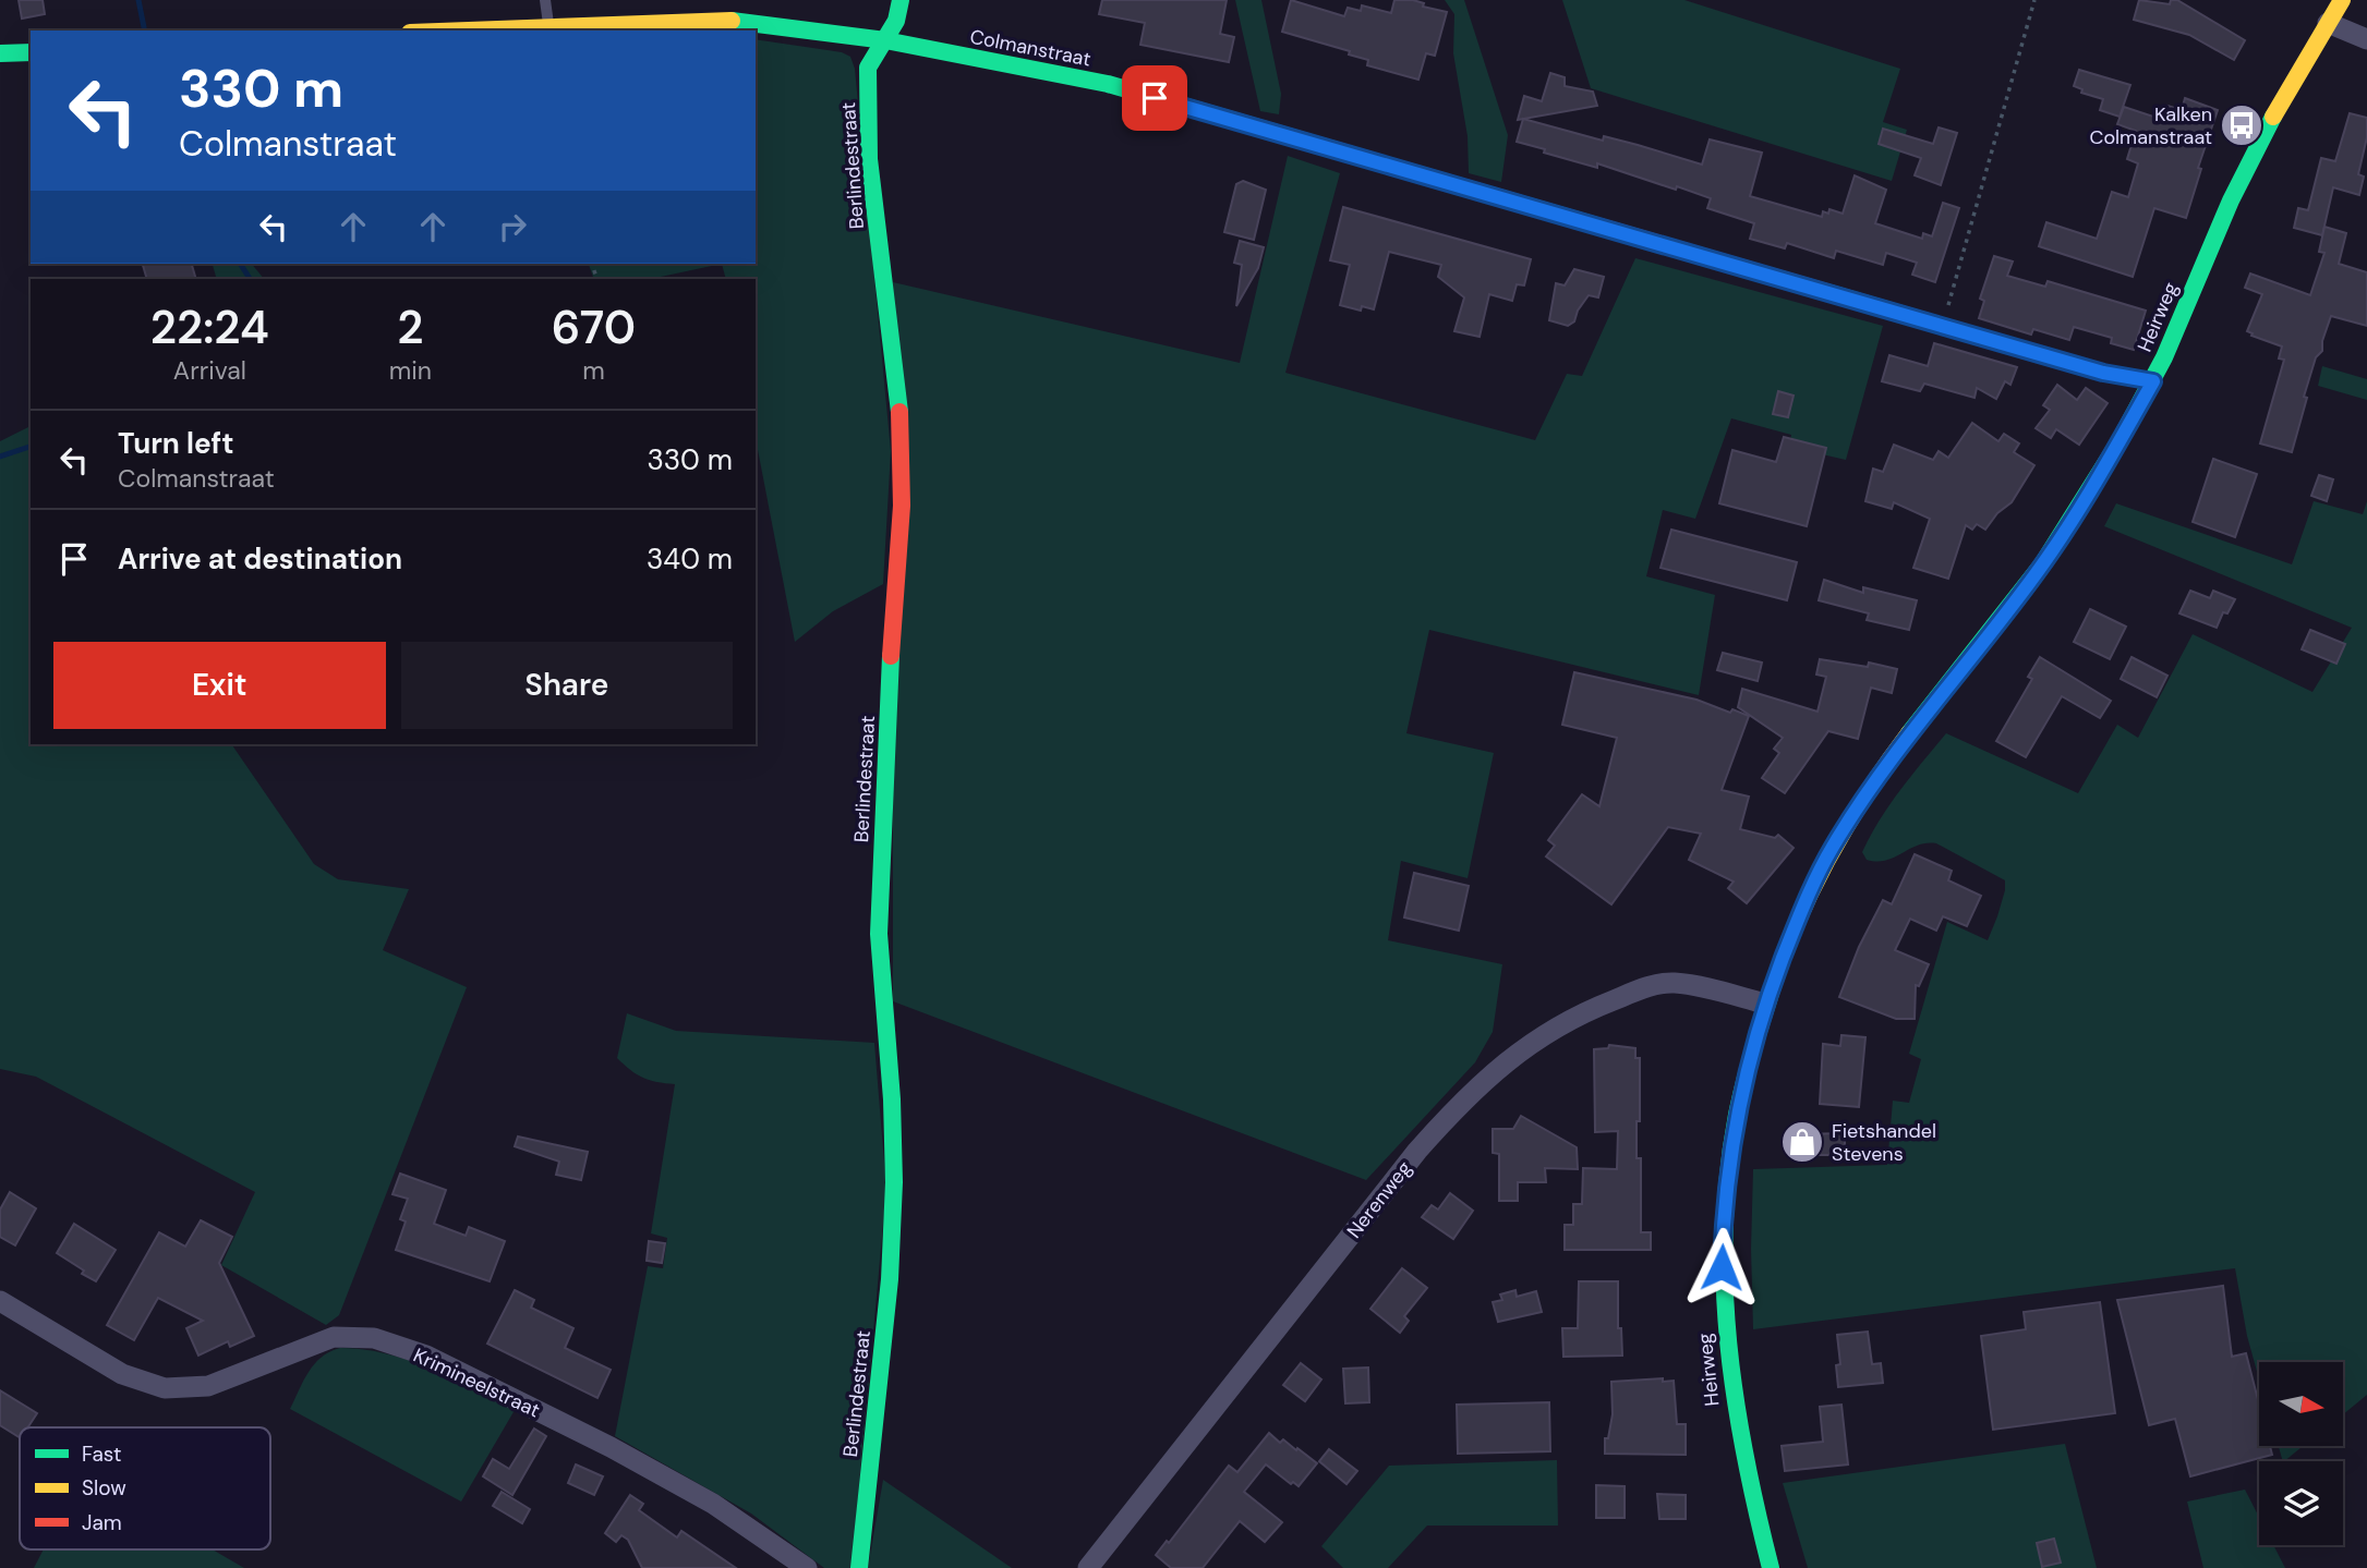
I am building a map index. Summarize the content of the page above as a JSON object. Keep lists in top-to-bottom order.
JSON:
{
  "streets": {
    "main road": ["Colmanstraat", "Berlindestraat", "Heirweg"],
    "street": ["Nerenweg", "Krimineelstraat"]
  },
  "crossings": [
    ["Colmanstraat", "Berlindestraat"],
    ["Colmanstraat", "Heirweg"],
    ["Heirweg", "Nerenweg"]
  ],
  "places": {
    "bus stop": ["Kalken Colmanstraat"],
    "shop": ["Fietshandel Stevens"]
  },
  "legend": ["Fast", "Slow", "Jam"],
  "north": "right",
  "page": {
    "turn": ["330 m", "Colmanstraat"],
    "eta": [
      "22:24",
      "Arrival",
      "2",
      "min",
      "670",
      "m"
    ],
    "list": [
      {
        "name": "Turn left",
        "note": "Colmanstraat",
        "value": "330 m"
      },
      {
        "name": "Arrive at destination",
        "value": "340 m"
      }
    ],
    "buttons": ["Exit", "Share"]
  }
}
